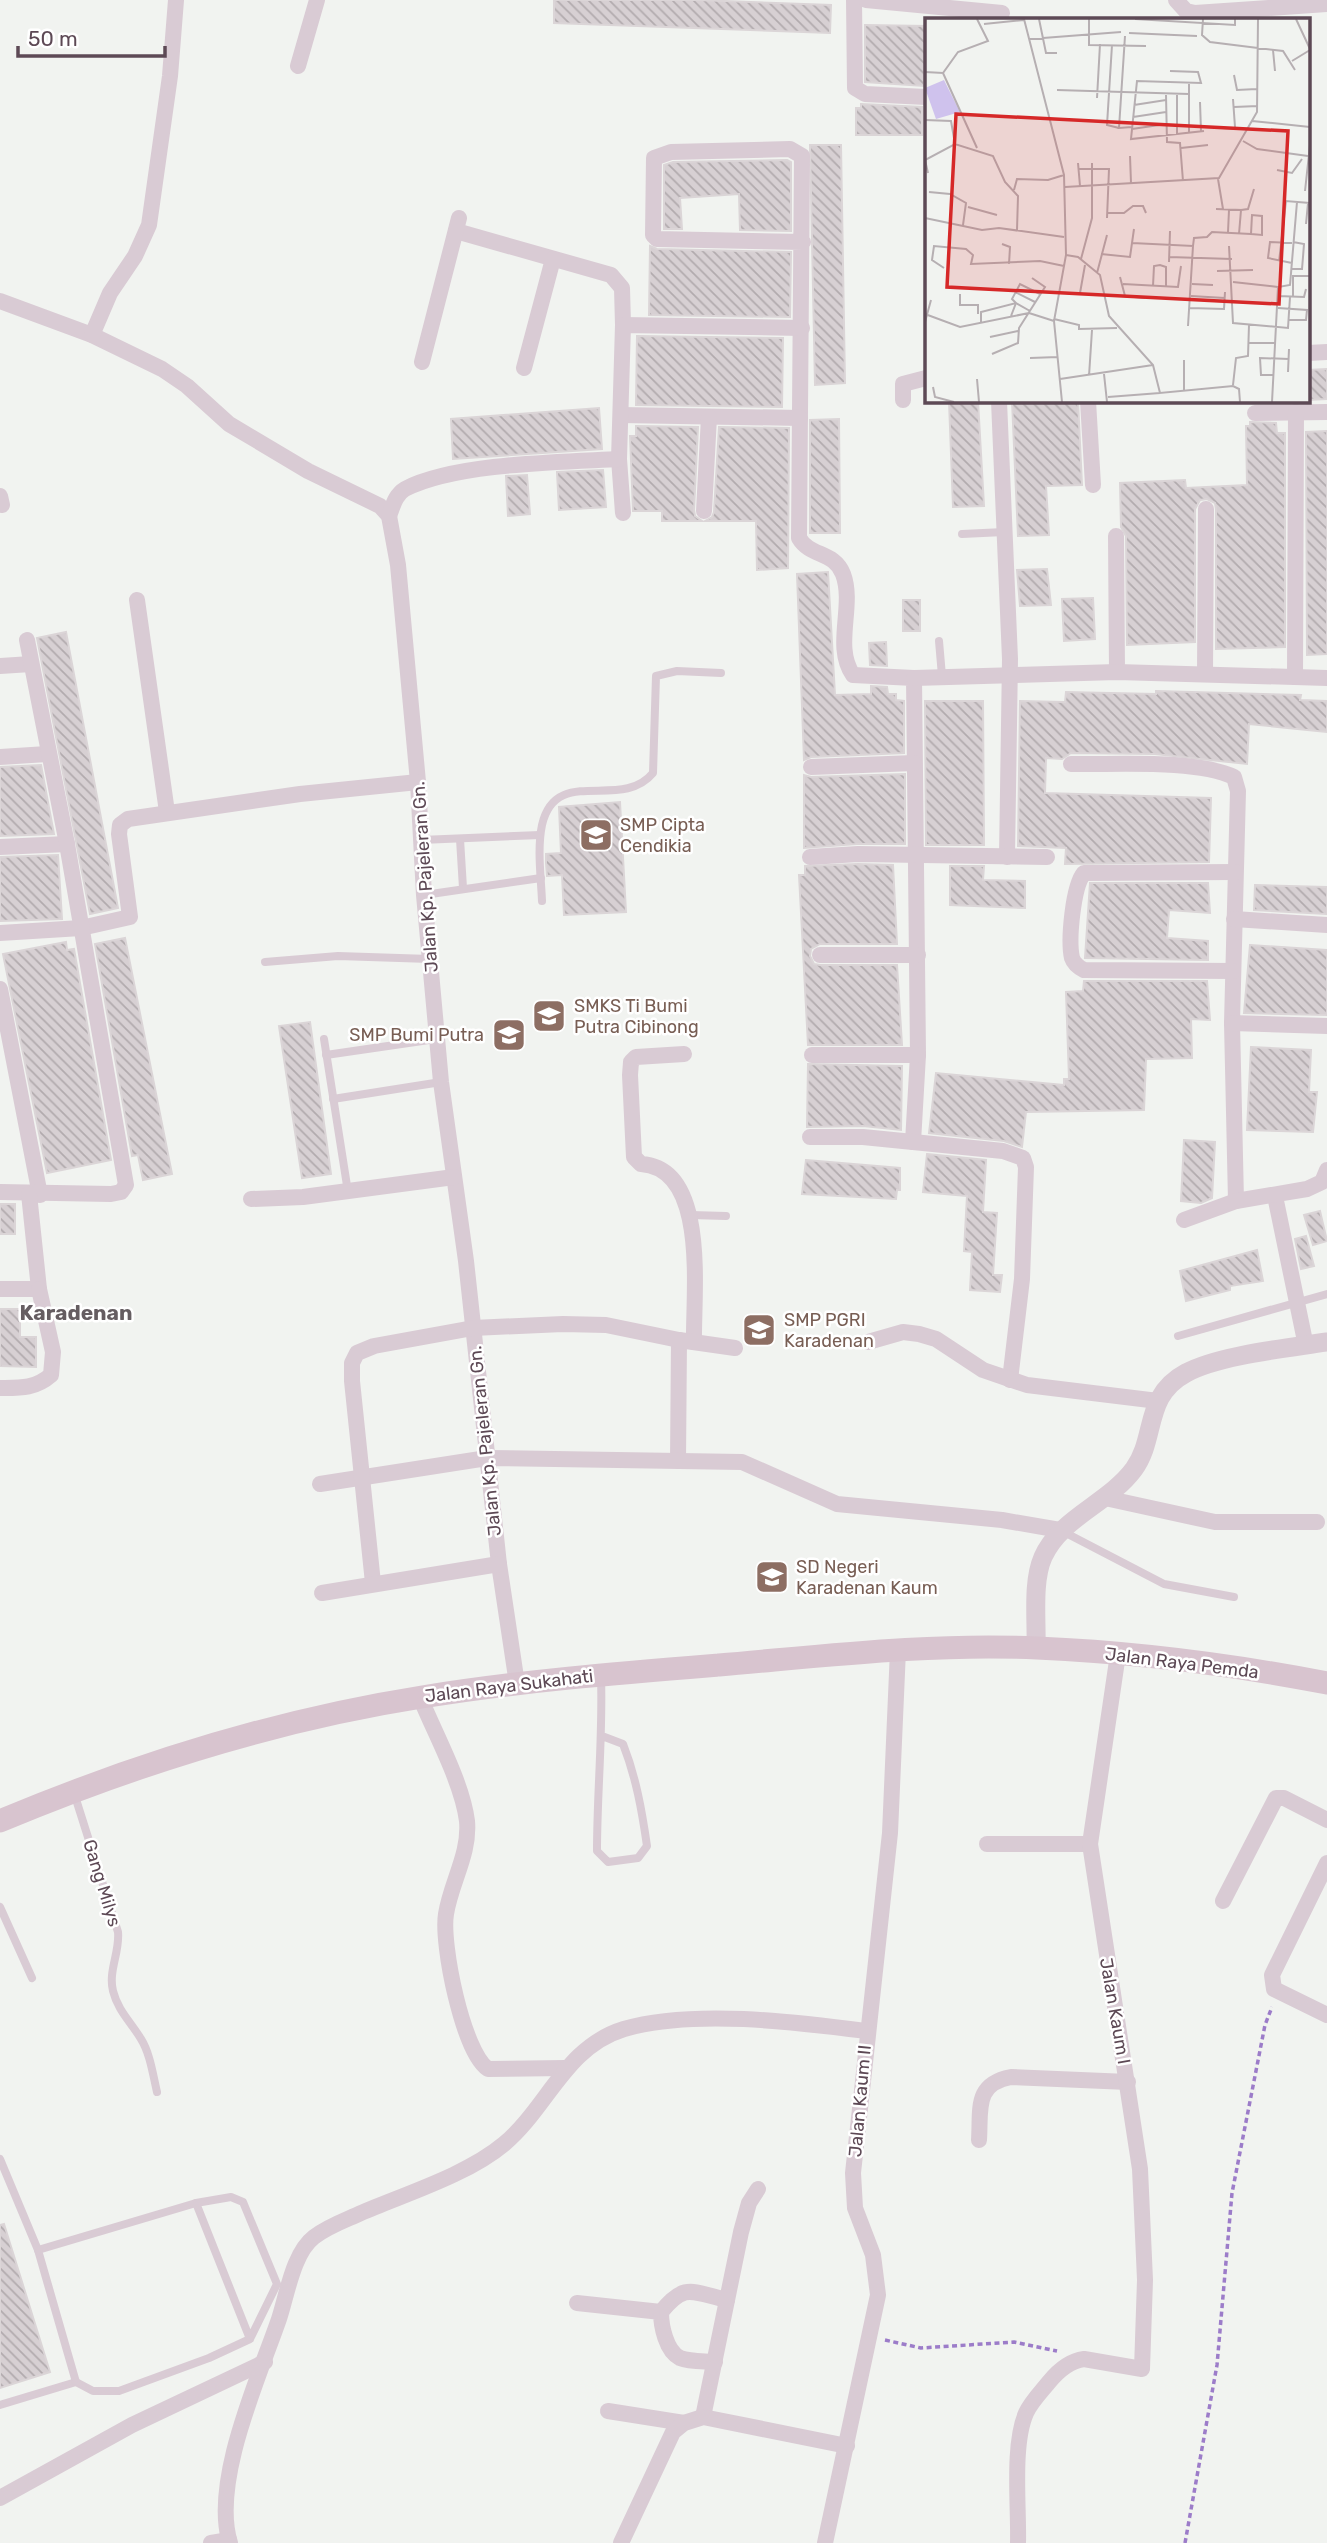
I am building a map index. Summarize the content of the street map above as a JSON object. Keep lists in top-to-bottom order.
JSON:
{
  "streets": {
    "main road": ["Jalan Raya Pemda", "Jalan Raya Sukahati"],
    "street": ["Jalan Kp. Pajeleran Gn.", "Jalan Kaum I", "Jalan Kaum II"],
    "lane": ["Gang Milys"]
  },
  "crossings": [
    ["Jalan Kp. Pajeleran Gn.", "Jalan Raya Sukahati"],
    ["Jalan Raya Pemda", "Jalan Raya Sukahati"],
    ["Jalan Raya Pemda", "Jalan Kaum I"],
    ["Jalan Raya Sukahati", "Gang Milys"],
    ["Jalan Raya Sukahati", "Jalan Kaum II"]
  ],
  "districts": ["Karadenan"],
  "places": {
    "school or university": [
      "SMP Cipta Cendikia",
      "SMKS Ti Bumi Putra Cibinong",
      "SMP Bumi Putra",
      "SMP PGRI Karadenan",
      "SD Negeri Karadenan Kaum"
    ]
  },
  "scale_bar": "50 m"
}
